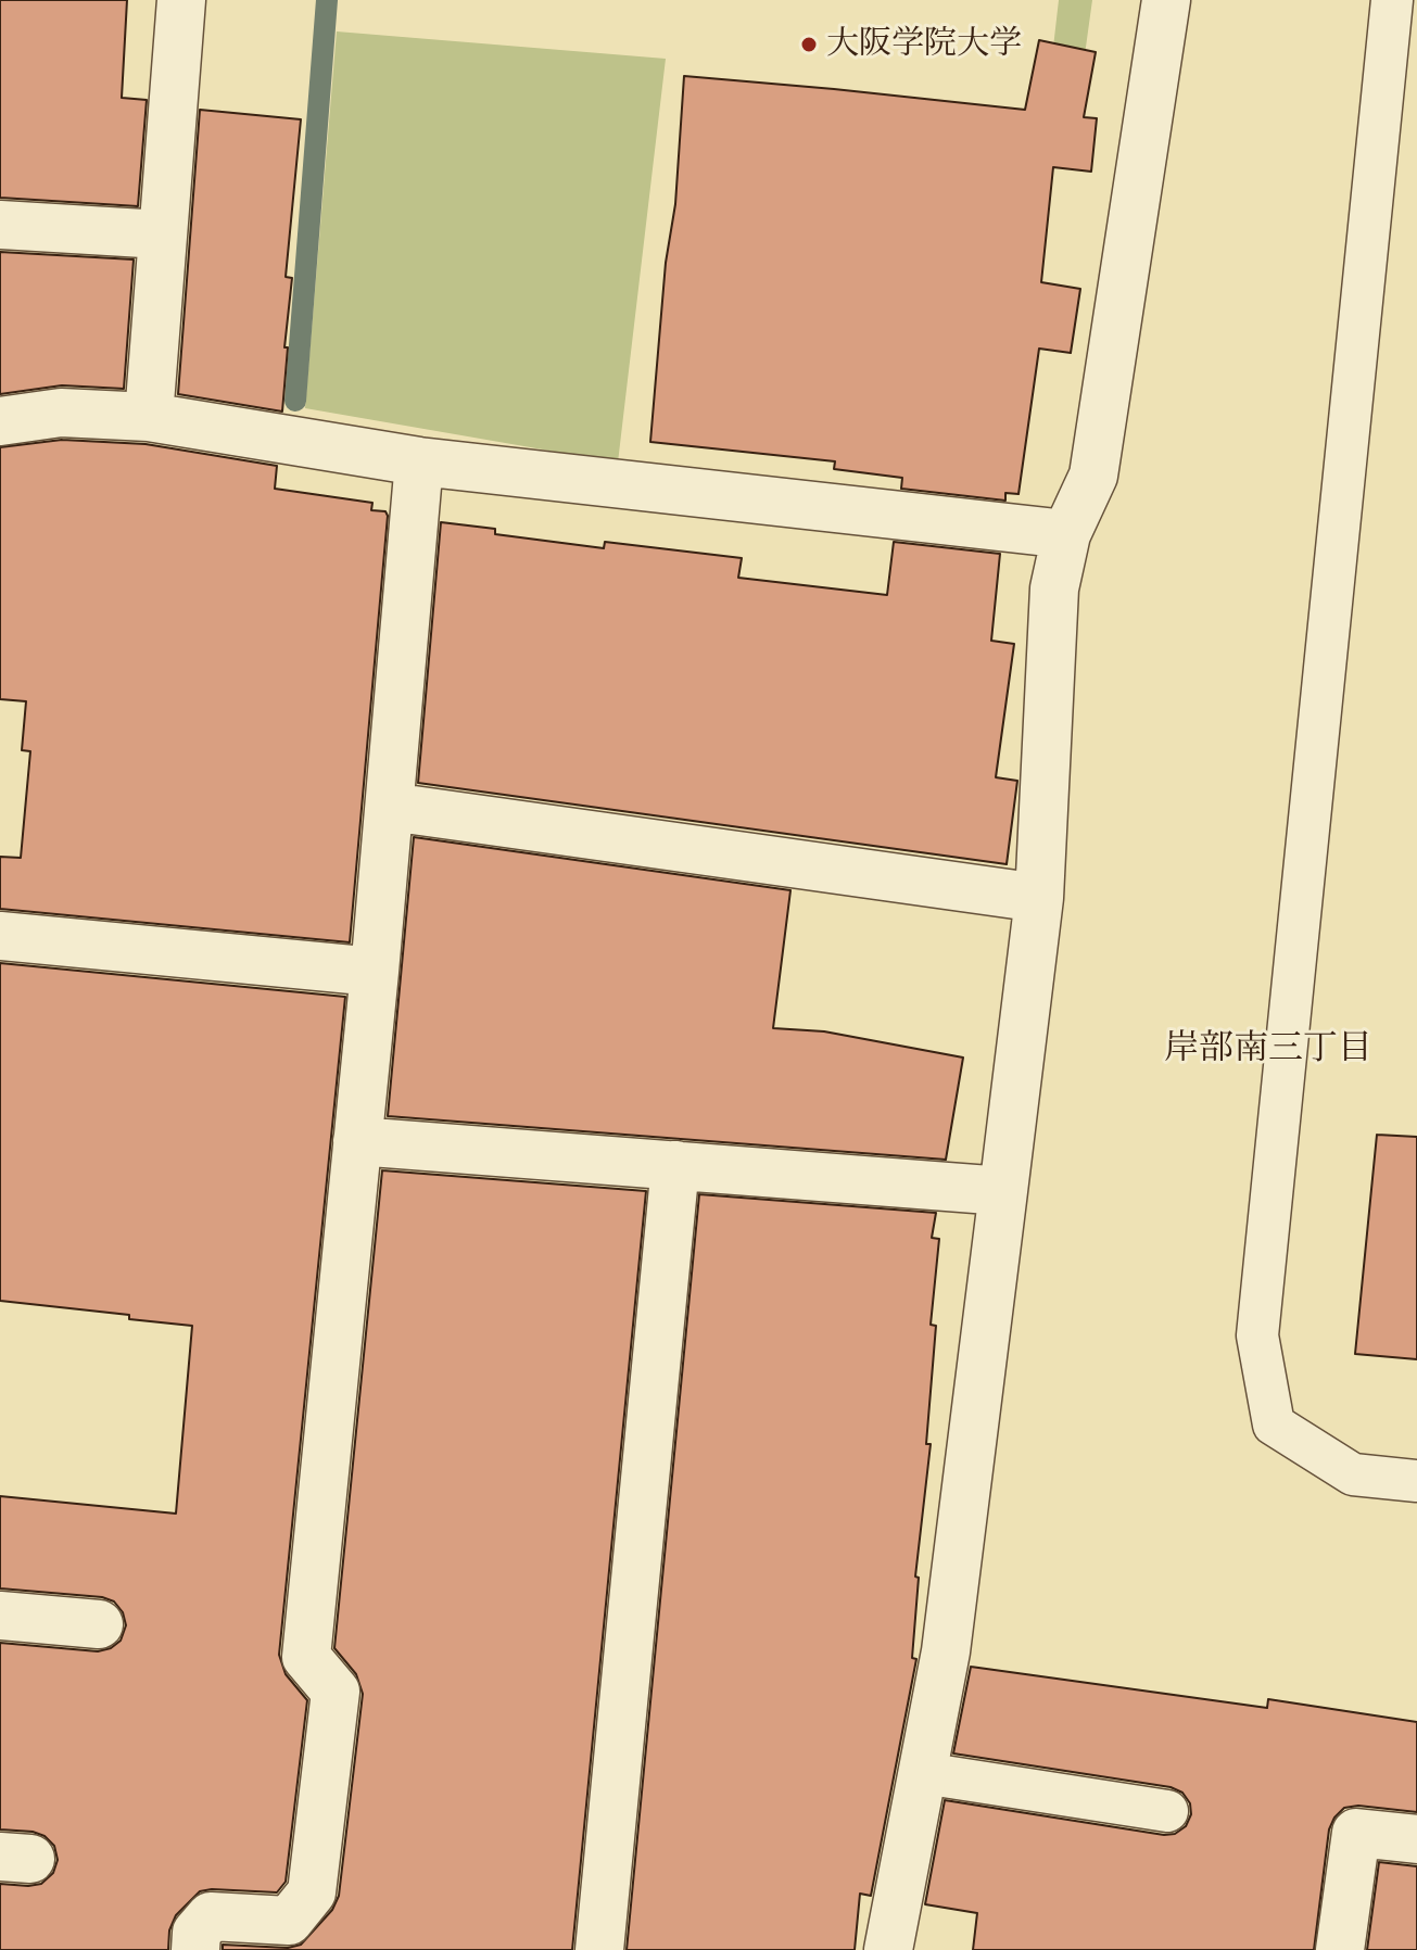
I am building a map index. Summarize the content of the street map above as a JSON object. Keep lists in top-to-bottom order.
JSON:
{
  "districts": ["岸部南三丁目"],
  "places": ["大阪学院大学"]
}
